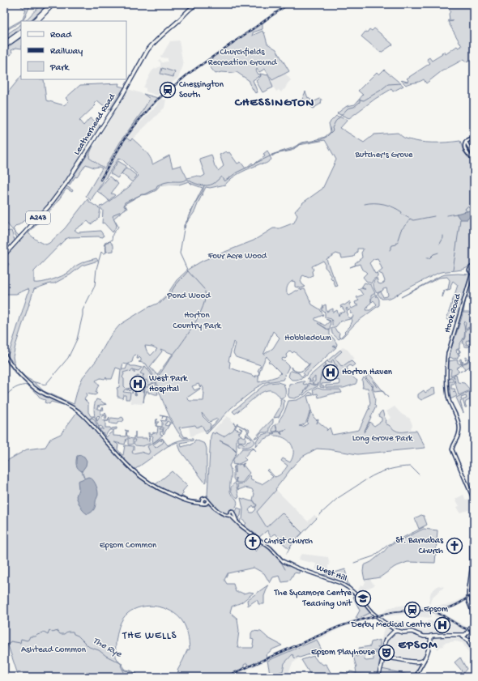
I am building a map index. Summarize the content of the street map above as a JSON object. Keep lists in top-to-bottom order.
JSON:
{
  "streets": {
    "highway": ["Leatherhead Road", "A243"],
    "main road": ["Hook Road", "West Hill"]
  },
  "districts": ["CHESSINGTON", "THE WELLS", "EPSOM"],
  "water": ["The Rye"],
  "parks": [
    "Churchfields Recreation Ground",
    "Butcher's Grove",
    "Four Acre Wood",
    "Pond Wood",
    "Horton Country Park",
    "Hobbledown",
    "Long Grove Park",
    "Epsom Common",
    "Ashtead Common"
  ],
  "places": {
    "station": ["Chessington South", "Epsom"],
    "hospital": ["Horton Haven", "West Park Hospital", "Derby Medical Centre"],
    "church": ["Christ Church", "St. Barnabas Church"],
    "school or university": ["The Sycamore Centre Teaching Unit"],
    "theatre": ["Epsom Playhouse"]
  },
  "legend": ["Road", "Railway", "Park"]
}
